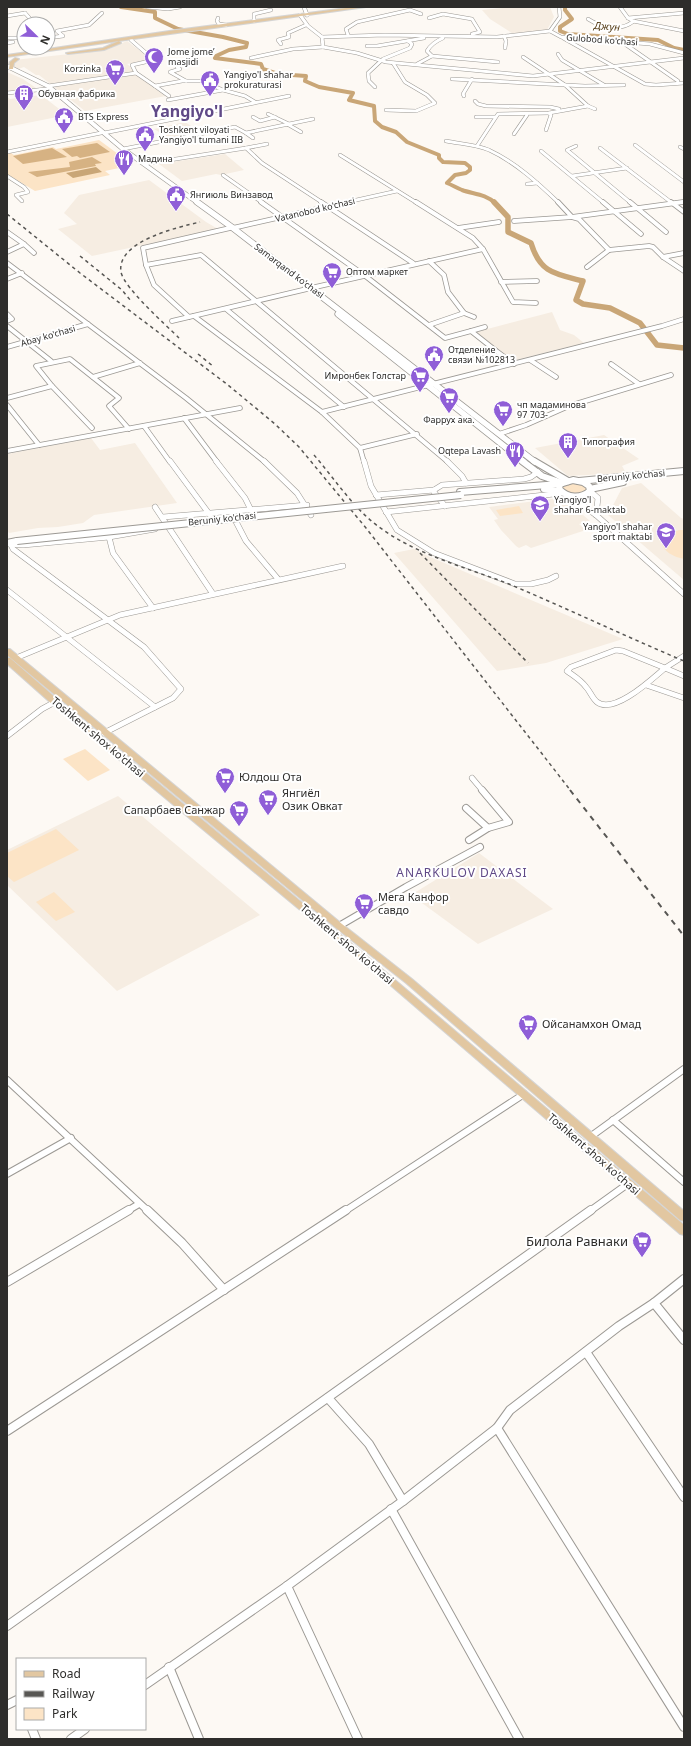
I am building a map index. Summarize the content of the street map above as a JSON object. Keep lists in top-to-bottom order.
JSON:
{
  "streets": {
    "main road": ["Samarqand ko'chasi", "Beruniy ko'chasi", "Toshkent shox ko'chasi"],
    "street": ["Gulobod ko'chasi", "Vatanobod ko'chasi", "Abay ko'chasi"]
  },
  "crossings": [
    ["Vatanobod ko'chasi", "Samarqand ko'chasi"],
    ["Samarqand ko'chasi", "Beruniy ko'chasi"]
  ],
  "districts": ["Yangiyo'l", "ANARKULOV DAXASI"],
  "water": ["Джун"],
  "places": {
    "mosque": ["Jome jome’ masjidi"],
    "supermarket": [
      "Korzinka",
      "Оптом маркет",
      "Имронбек Голстар",
      "Фаррух ака.",
      "чп мадаминова 97 703-",
      "Юлдош Ота",
      "Янгиёл Озик Овкат",
      "Сапарбаев Санжар",
      "Мега Канфор савдо",
      "Ойсанамхон Омад",
      "Билола Равнаки"
    ],
    "public building": [
      "Yangiyo'l shahar prokuraturasi",
      "BTS Express",
      "Toshkent viloyati Yangiyo'l tumani IIB",
      "Янгиюль Винзавод",
      "Отделение связи №102813"
    ],
    "building": ["Обувная фабрика", "Типография"],
    "restaurant": ["Мадина", "Oqtepa Lavash"],
    "school or university": ["Yangiyo'l shahar 6-maktab", "Yangiyo'l shahar sport maktabi"]
  },
  "legend": ["Road", "Railway", "Park"],
  "north": "bottom right"
}
